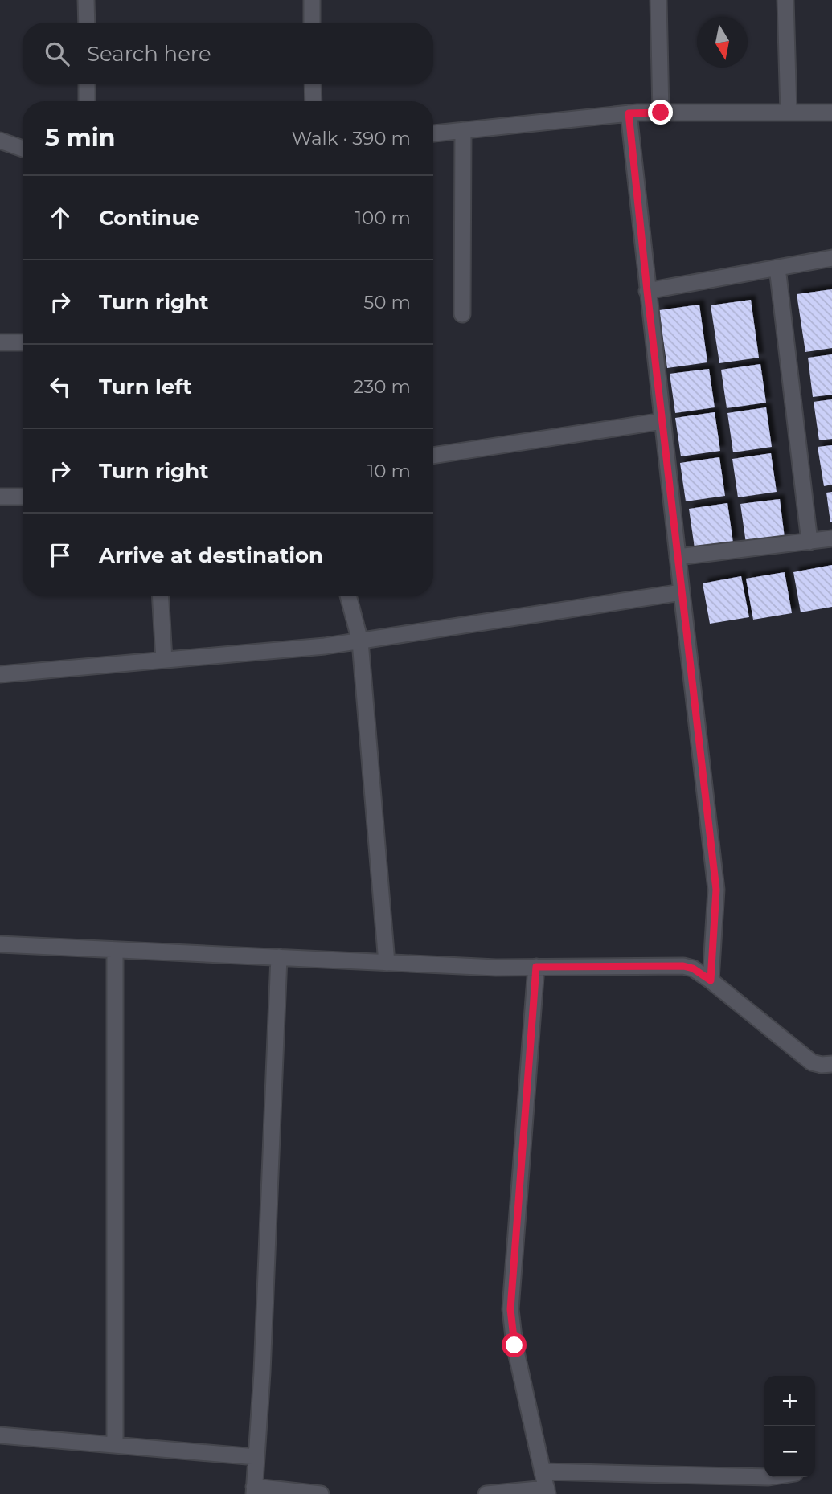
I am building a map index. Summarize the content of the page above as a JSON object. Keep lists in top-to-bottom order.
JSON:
{
  "north": "bottom",
  "page": {
    "search": "Search here",
    "heading": ["5 min", "Walk · 390 m"],
    "list": [
      ["Continue", "100 m"],
      ["Turn right", "50 m"],
      ["Turn left", "230 m"],
      ["Turn right", "10 m"],
      "Arrive at destination"
    ],
    "map_buttons": ["+", "−"]
  }
}
